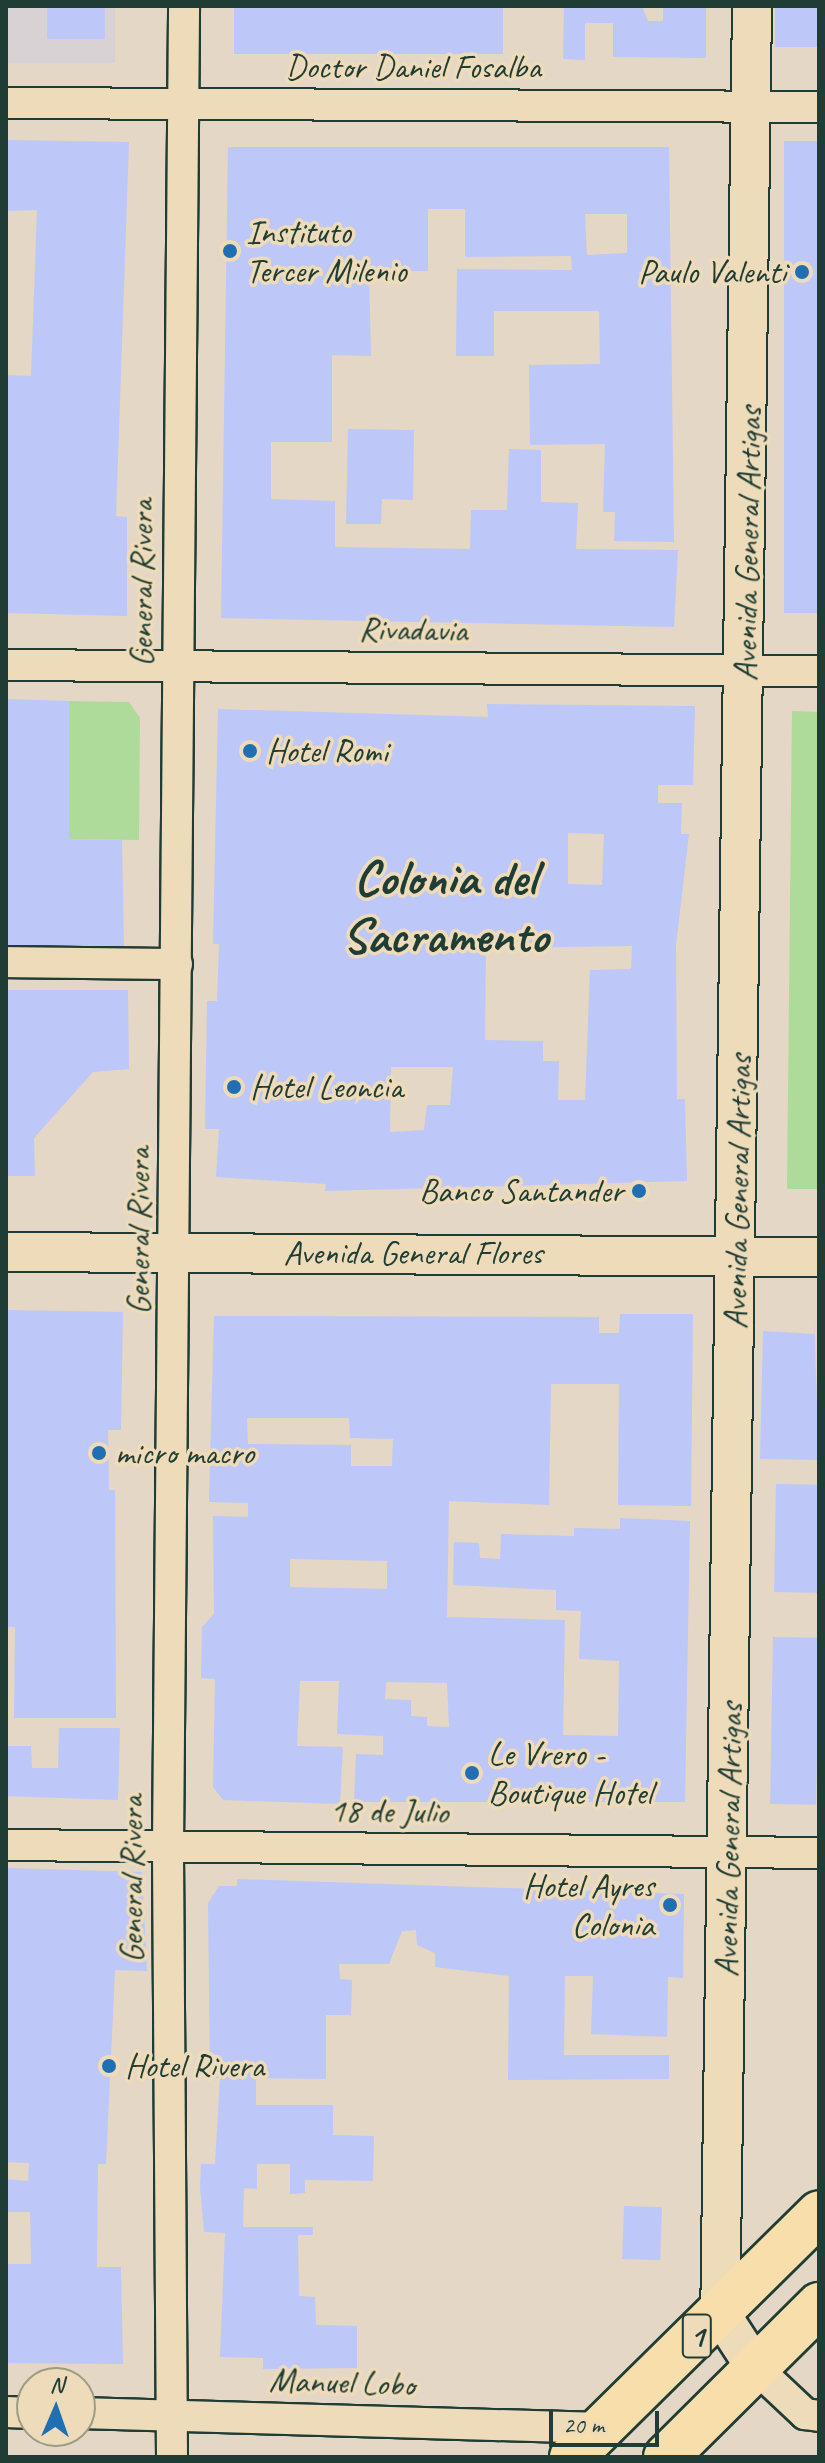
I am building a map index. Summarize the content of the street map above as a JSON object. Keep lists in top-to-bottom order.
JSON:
{
  "streets": {
    "main road": ["1"],
    "street": [
      "Doctor Daniel Fosalba",
      "Avenida General Artigas",
      "General Rivera",
      "Rivadavia",
      "Avenida General Flores",
      "18 de Julio",
      "Manuel Lobo"
    ]
  },
  "crossings": [
    ["Doctor Daniel Fosalba", "Avenida General Artigas"],
    ["Doctor Daniel Fosalba", "General Rivera"],
    ["Avenida General Artigas", "Rivadavia"],
    ["Avenida General Artigas", "Avenida General Flores"],
    ["Avenida General Artigas", "18 de Julio"],
    ["Avenida General Artigas", "1"],
    ["General Rivera", "Rivadavia"],
    ["General Rivera", "Avenida General Flores"],
    ["General Rivera", "18 de Julio"],
    ["General Rivera", "Manuel Lobo"],
    ["1", "Manuel Lobo"]
  ],
  "districts": ["Colonia del Sacramento"],
  "places": [
    "Instituto Tercer Milenio",
    "Paulo Valenti",
    "Hotel Romi",
    "Hotel Leoncia",
    "Banco Santander",
    "micro macro",
    "Le Vrero - Boutique Hotel",
    "Hotel Ayres Colonia",
    "Hotel Rivera"
  ],
  "scale_bar": "20 m",
  "north": "top"
}
